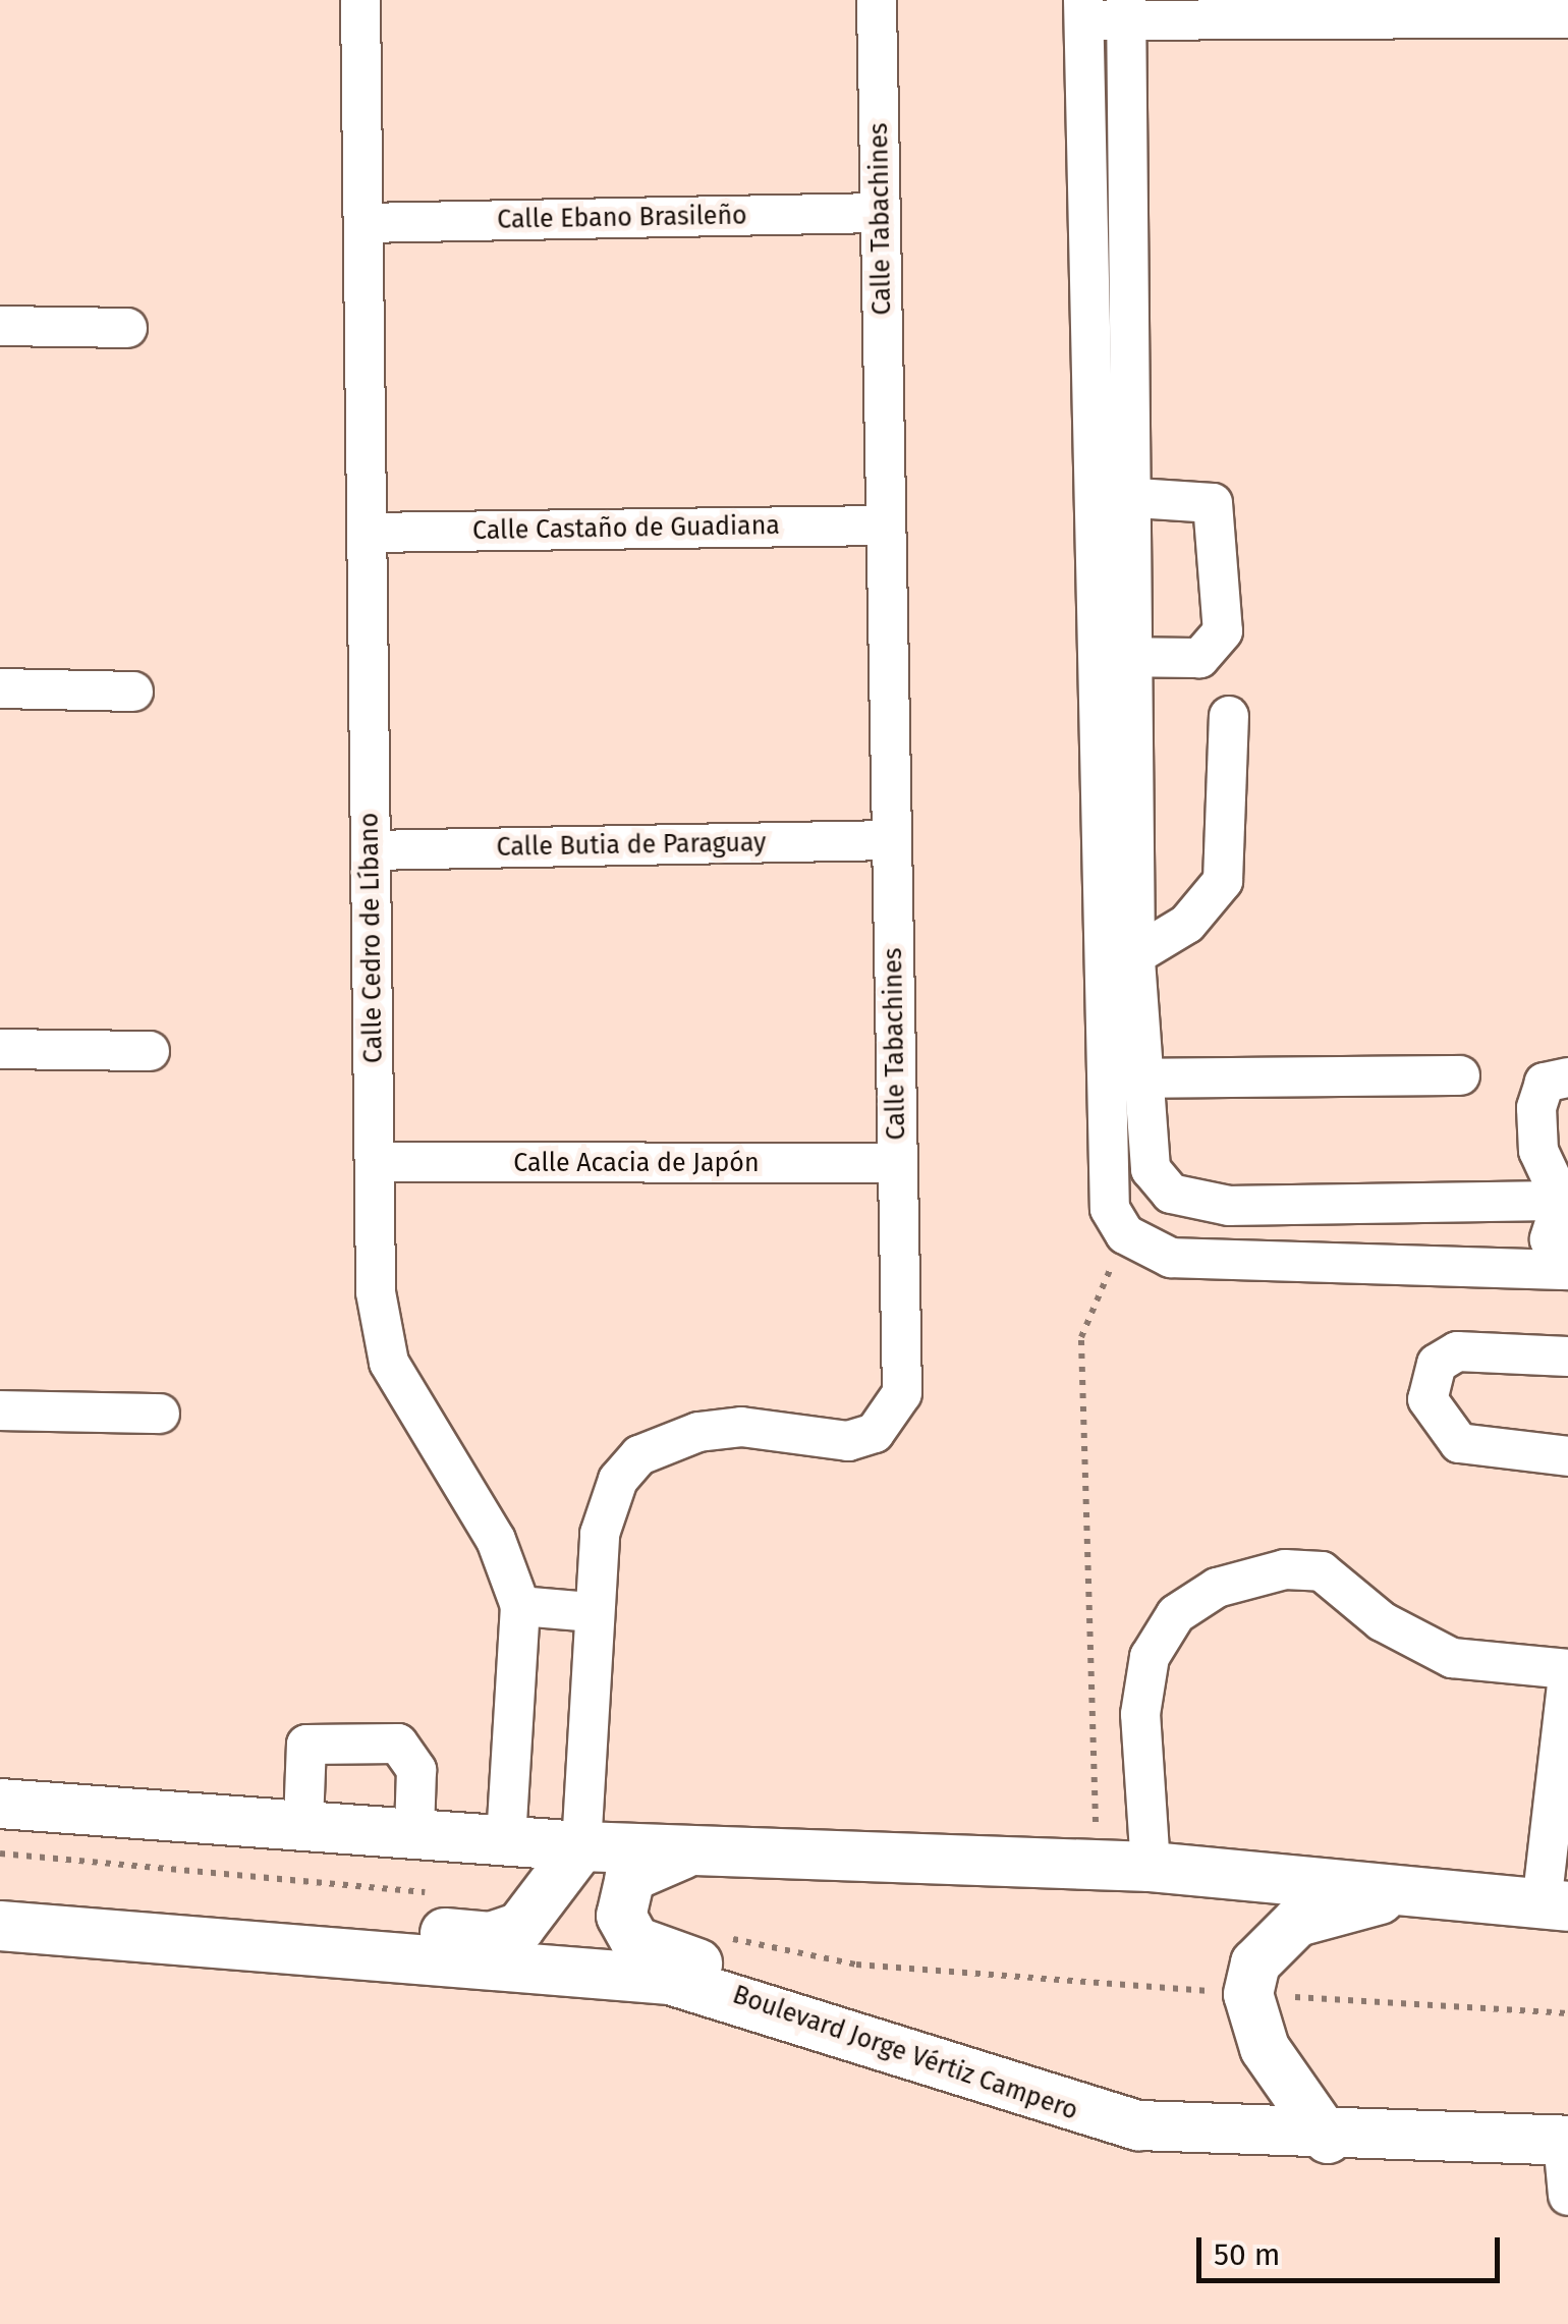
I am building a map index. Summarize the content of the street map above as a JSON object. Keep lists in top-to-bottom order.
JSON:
{
  "streets": {
    "main road": ["Boulevard Jorge Vértiz Campero"],
    "street": [
      "Calle Ebano Brasileño",
      "Calle Tabachines",
      "Calle Castaño de Guadiana",
      "Calle Butia de Paraguay",
      "Calle Cedro de Líbano",
      "Calle Acacia de Japón"
    ]
  },
  "crossings": [
    ["Calle Ebano Brasileño", "Calle Tabachines"],
    ["Calle Ebano Brasileño", "Calle Cedro de Líbano"],
    ["Calle Tabachines", "Calle Castaño de Guadiana"],
    ["Calle Tabachines", "Calle Butia de Paraguay"],
    ["Calle Tabachines", "Calle Acacia de Japón"],
    ["Calle Castaño de Guadiana", "Calle Cedro de Líbano"],
    ["Calle Butia de Paraguay", "Calle Cedro de Líbano"],
    ["Calle Cedro de Líbano", "Calle Acacia de Japón"]
  ],
  "scale_bar": "50 m"
}
